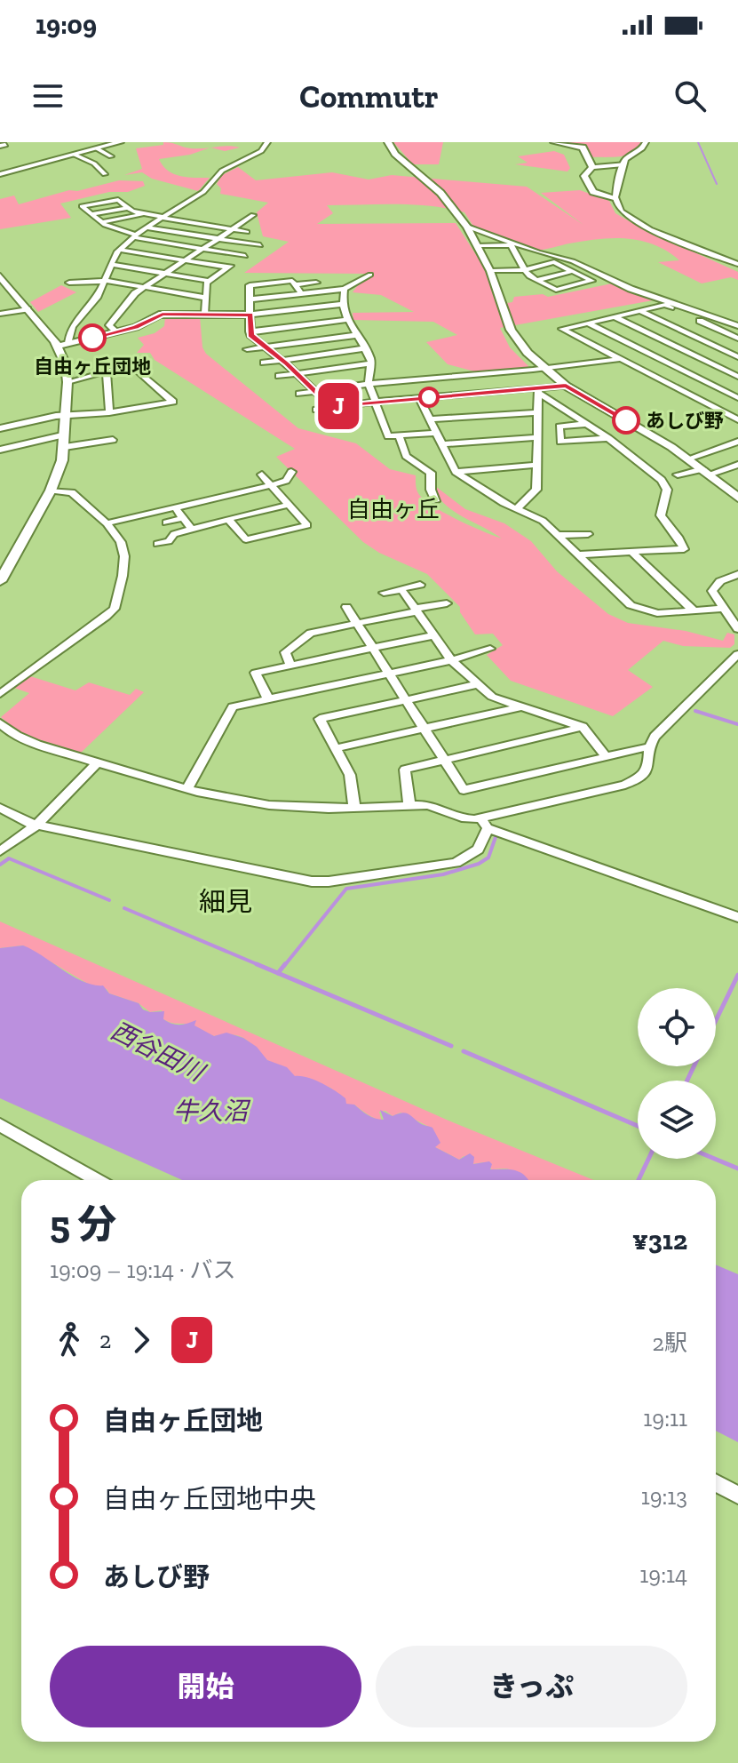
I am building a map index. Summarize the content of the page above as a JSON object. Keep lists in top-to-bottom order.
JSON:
{
  "districts": ["自由ヶ丘", "細見"],
  "water": ["西谷田川", "牛久沼"],
  "places": ["自由ヶ丘団地", "あしび野"],
  "lines": ["bus line J"],
  "page": {
    "status": "19:09",
    "header": "Commutr",
    "on_map": "J",
    "heading": ["5 分", "19:09 – 19:14 · バス", "¥312"],
    "legs": ["2", "J", "2駅"],
    "list": [
      {
        "name": "自由ヶ丘団地",
        "value": "19:11"
      },
      {
        "name": "自由ヶ丘団地中央",
        "value": "19:13"
      },
      {
        "name": "あしび野",
        "value": "19:14"
      }
    ],
    "buttons": ["開始", "きっぷ"]
  }
}
